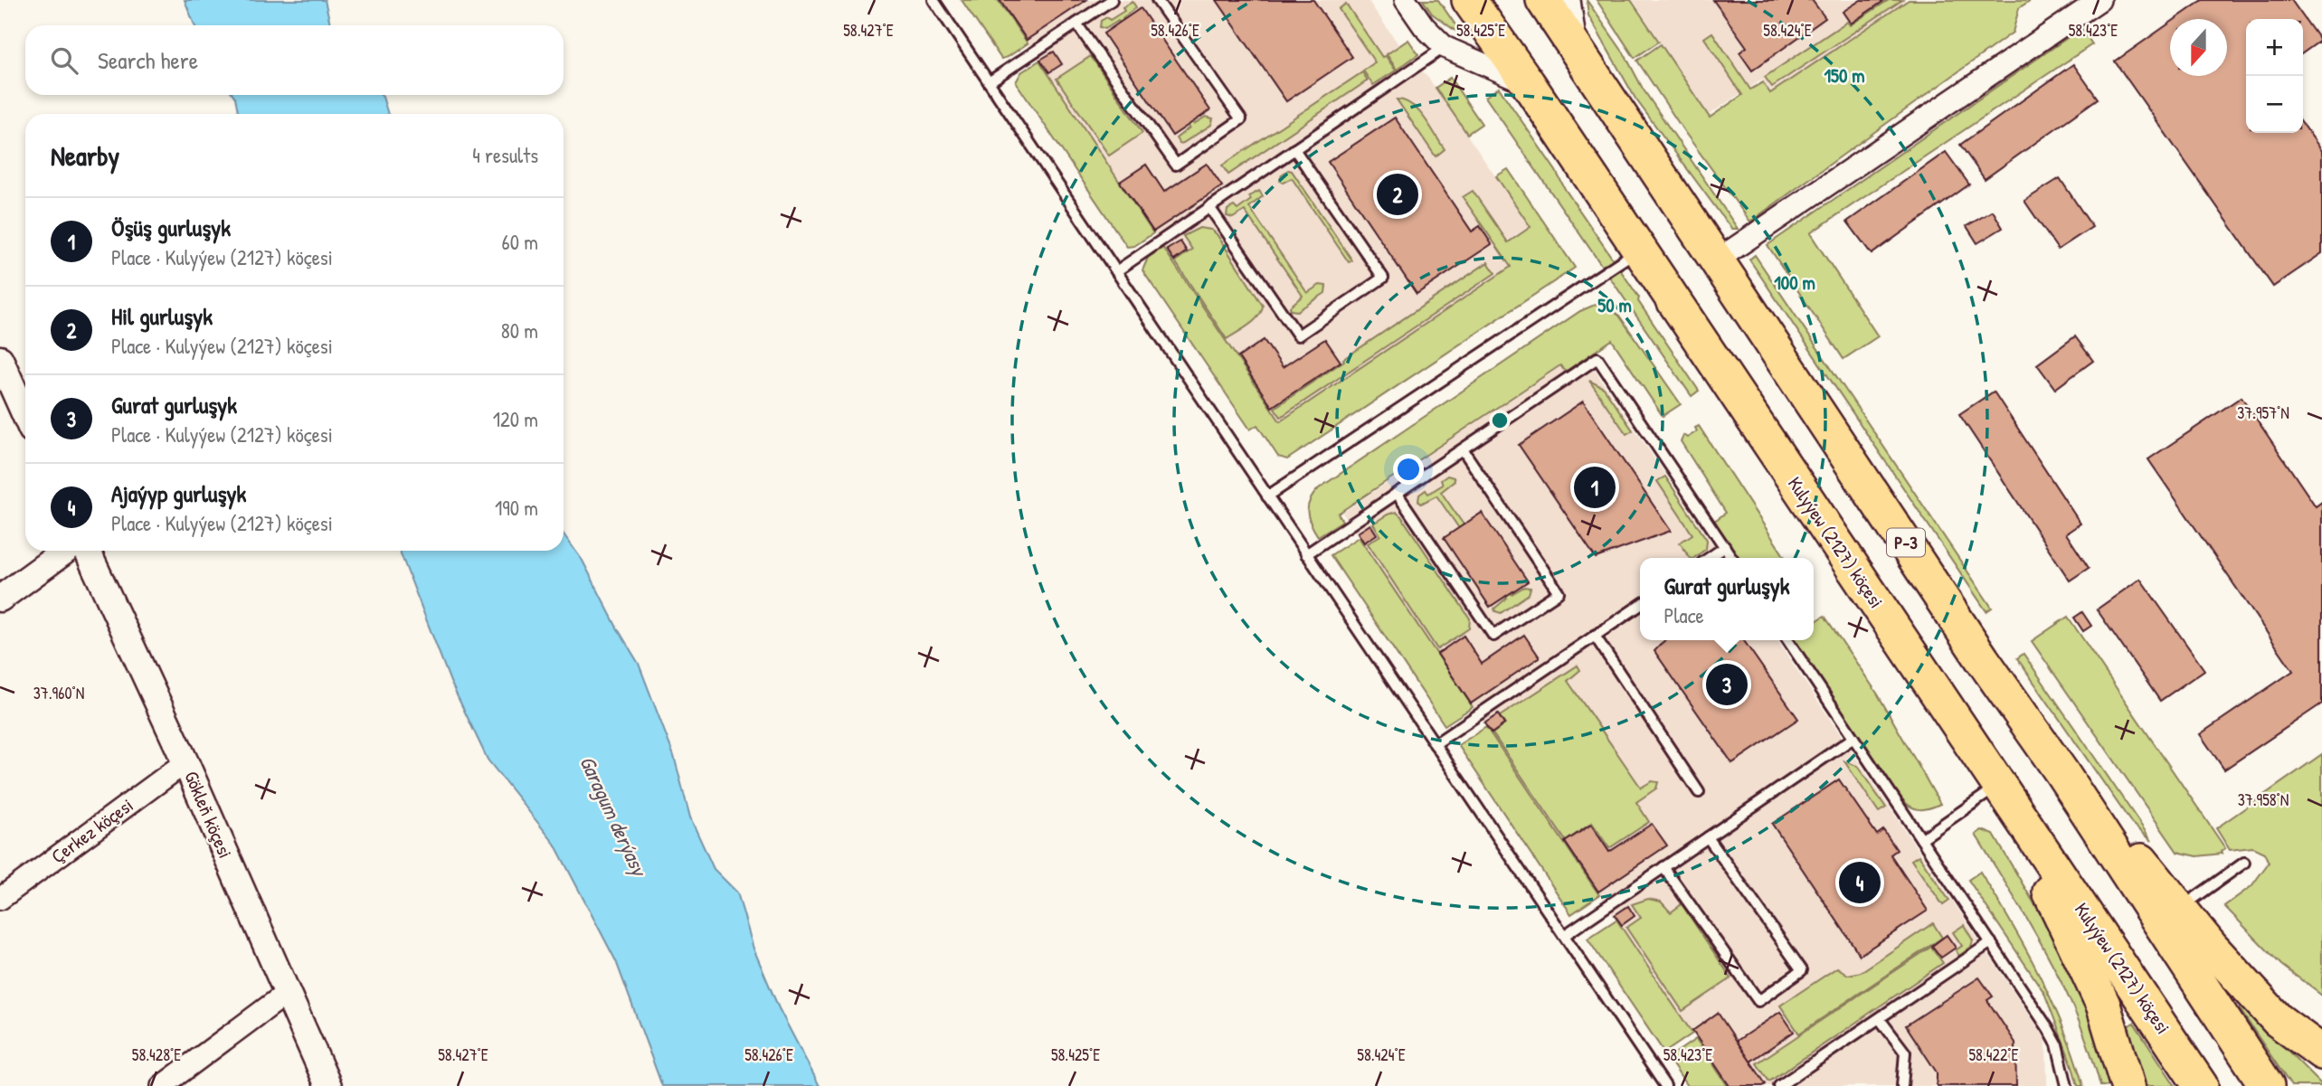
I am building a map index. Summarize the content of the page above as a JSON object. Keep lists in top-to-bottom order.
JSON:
{
  "streets": {
    "highway": ["Kulyýew (2127) köçesi", "P-3"],
    "street": ["Gökleň köçesi", "Çerkez köçesi"]
  },
  "crossings": [
    ["Gökleň köçesi", "Çerkez köçesi"]
  ],
  "water": ["Garagum derýasy"],
  "north": "bottom",
  "page": {
    "map_buttons": ["+", "−"],
    "search": "Search here",
    "heading": ["Nearby", "4 results"],
    "pins": [
      "2",
      "1",
      "3",
      "4"
    ],
    "list": [
      {
        "mark": "1",
        "name": "Öşüş gurluşyk",
        "note": "Place · Kulyýew (2127) köçesi",
        "value": "60 m"
      },
      {
        "mark": "2",
        "name": "Hil gurluşyk",
        "note": "Place · Kulyýew (2127) köçesi",
        "value": "80 m"
      },
      {
        "mark": "3",
        "name": "Gurat gurluşyk",
        "note": "Place · Kulyýew (2127) köçesi",
        "value": "120 m"
      },
      {
        "mark": "4",
        "name": "Ajaýyp gurluşyk",
        "note": "Place · Kulyýew (2127) köçesi",
        "value": "190 m"
      }
    ],
    "popup": ["Gurat gurluşyk", "Place"]
  },
  "coordinates": [
    "58.427°E",
    "58.426°E",
    "58.425°E",
    "58.424°E",
    "58.423°E",
    "37.957°N",
    "37.960°N",
    "37.958°N",
    "58.428°E",
    "58.422°E"
  ],
  "rings": ["150 m", "100 m", "50 m"]
}
